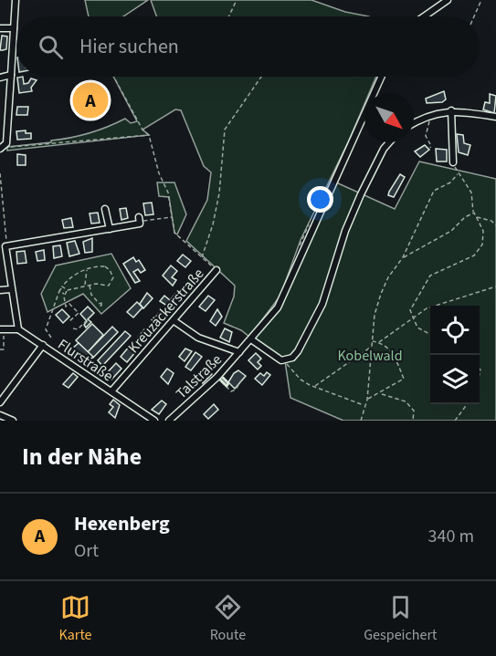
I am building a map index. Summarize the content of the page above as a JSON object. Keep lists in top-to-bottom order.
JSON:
{
  "streets": {
    "street": ["Kreuzäckerstraße", "Flurstraße", "Talstraße"]
  },
  "crossings": [
    ["Kreuzäckerstraße", "Flurstraße"],
    ["Kreuzäckerstraße", "Talstraße"]
  ],
  "parks": ["Kobelwald"],
  "north": "bottom right",
  "page": {
    "search": "Hier suchen",
    "pins": "A",
    "heading": "In der Nähe",
    "list": [
      {
        "mark": "A",
        "name": "Hexenberg",
        "note": "Ort",
        "value": "340 m"
      }
    ],
    "nav": ["Karte", "Route", "Gespeichert"]
  }
}
